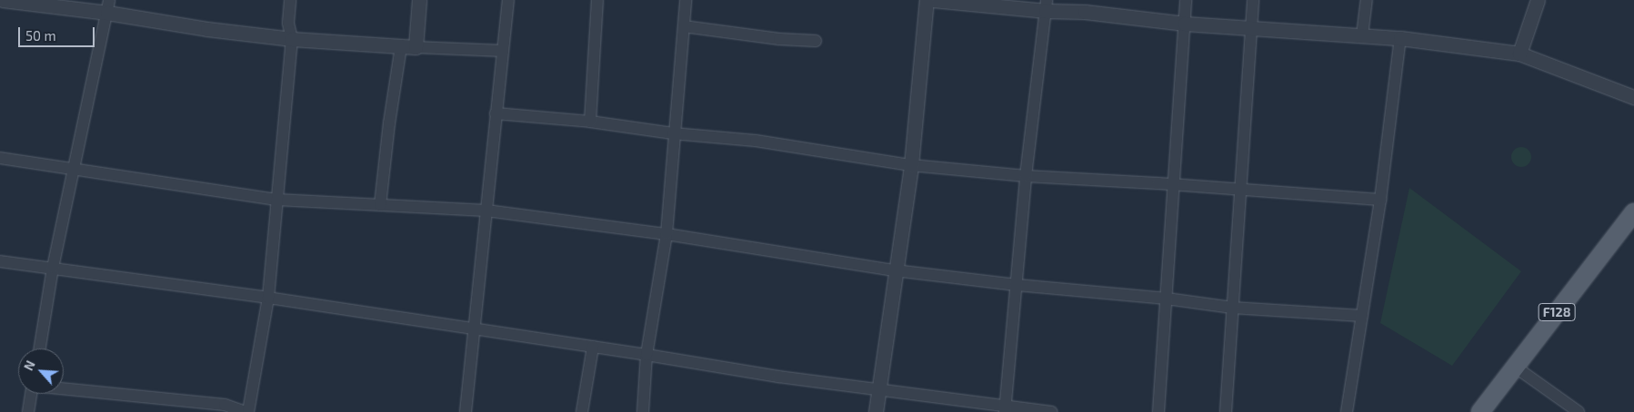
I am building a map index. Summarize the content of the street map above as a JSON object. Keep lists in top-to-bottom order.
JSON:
{
  "streets": {
    "main road": ["F128"]
  },
  "scale_bar": "50 m",
  "north": "top left"
}
